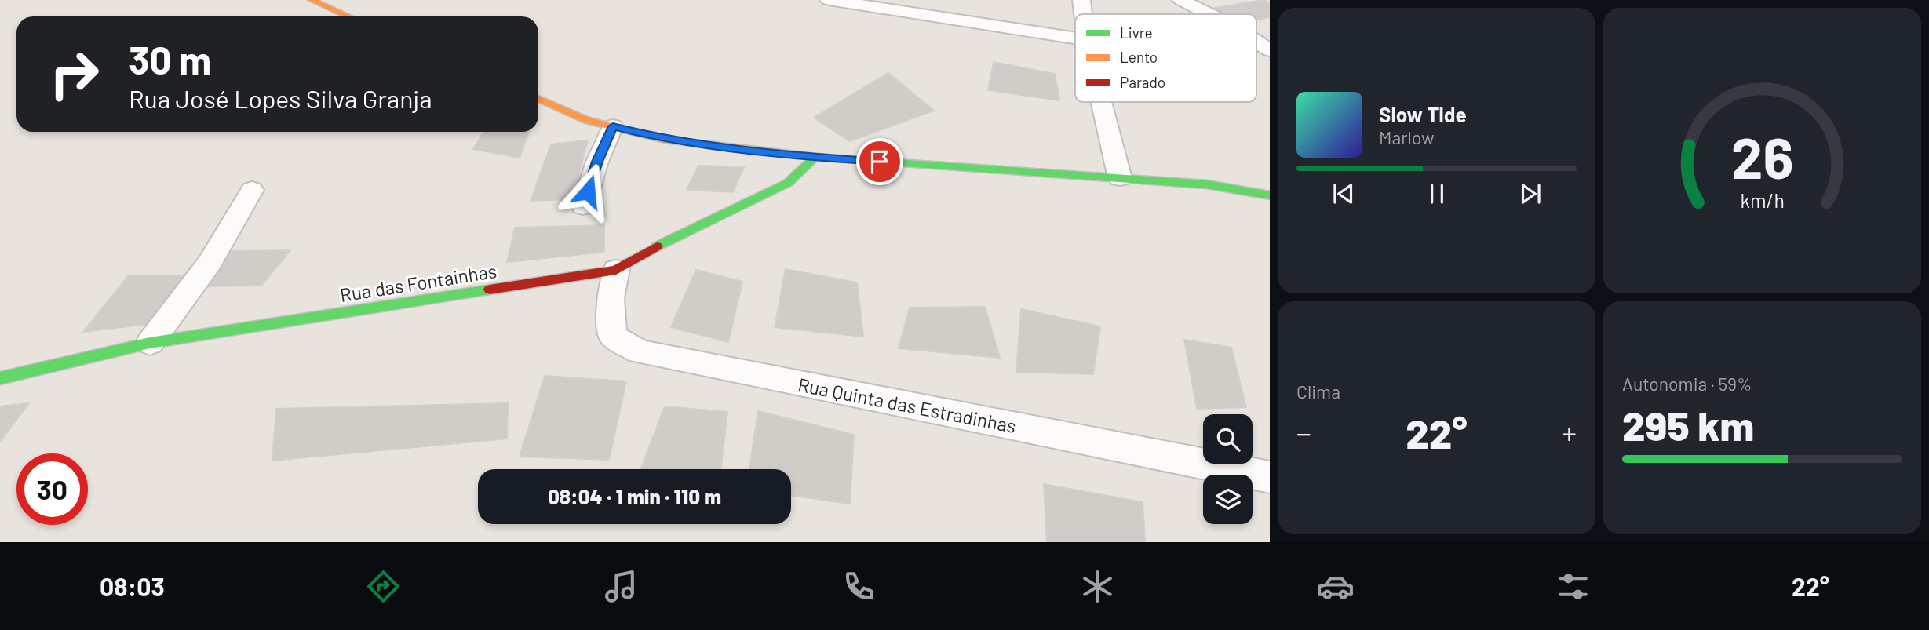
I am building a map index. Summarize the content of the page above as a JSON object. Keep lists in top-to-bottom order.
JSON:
{
  "streets": {
    "main road": ["Rua das Fontainhas"],
    "street": ["Rua Quinta das Estradinhas"]
  },
  "crossings": [
    ["Rua das Fontainhas", "Rua Quinta das Estradinhas"]
  ],
  "legend": ["Livre", "Lento", "Parado"],
  "page": {
    "turn": ["30 m", "Rua José Lopes Silva Granja"],
    "song": ["Slow Tide", "Marlow"],
    "tile": [
      "Clima",
      ["Autonomia · 59%", "295 km"]
    ],
    "heat": ["−", "22°", "+"],
    "limit": "30",
    "trip": "08:04 · 1 min · 110 m",
    "tabs": ["08:03", "22°"],
    "gauge": ["26", "km/h"]
  }
}
